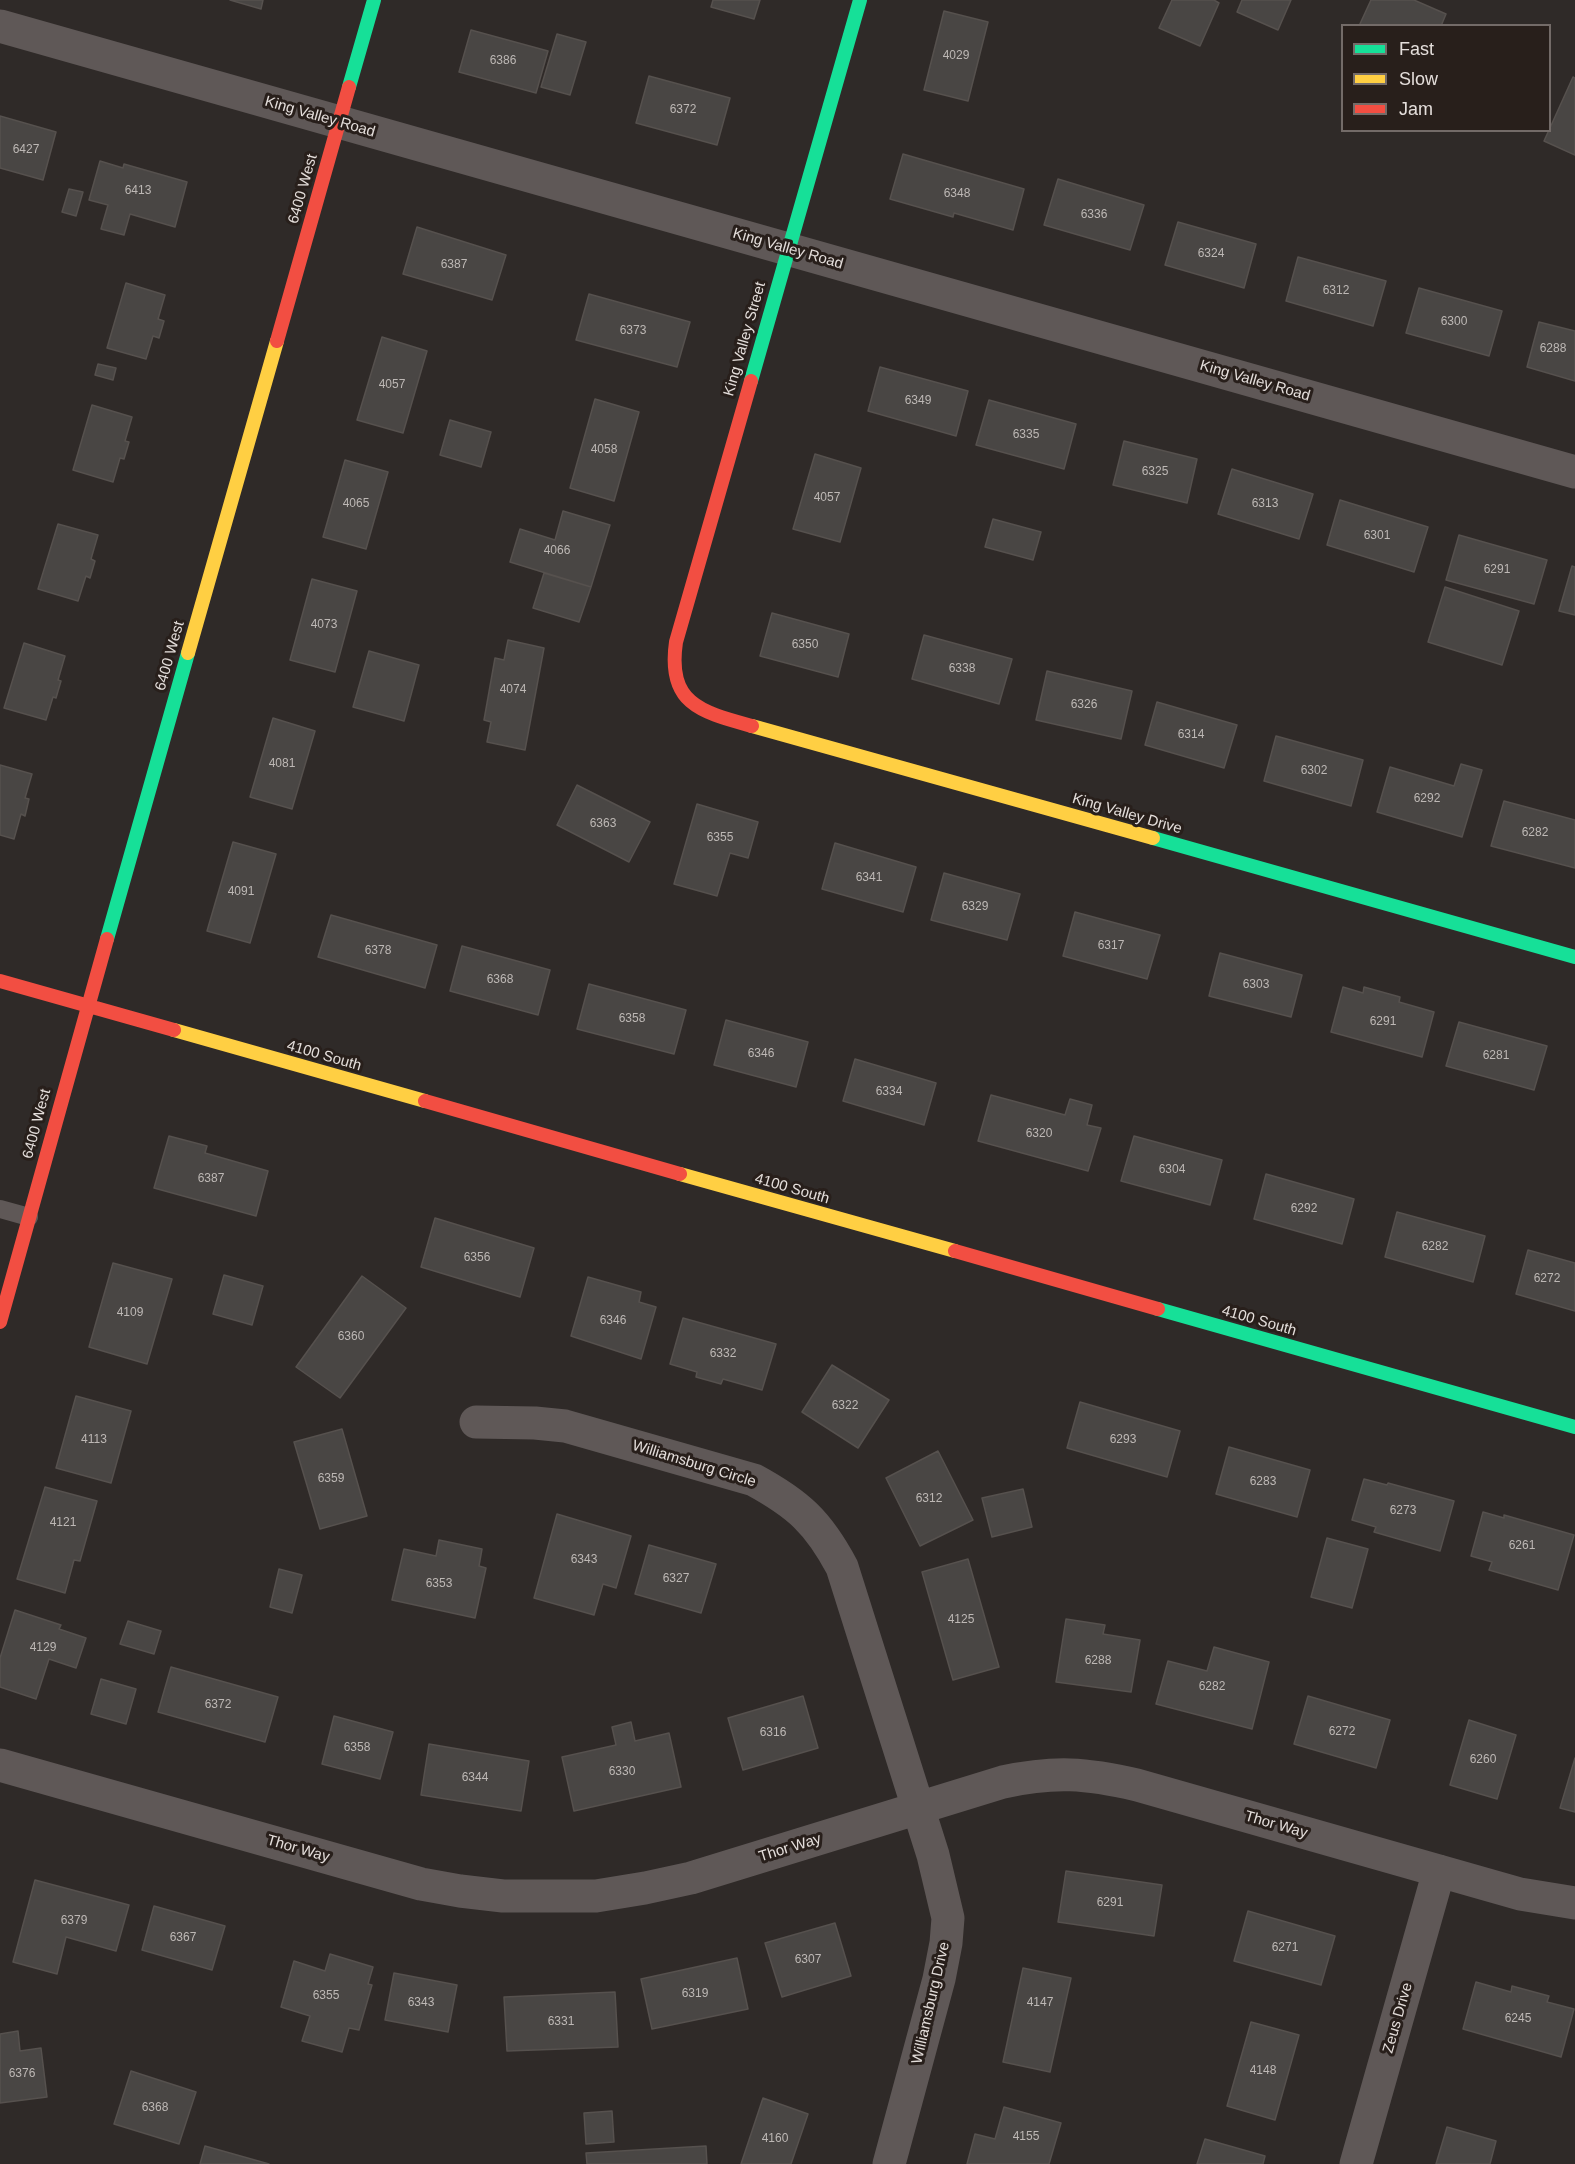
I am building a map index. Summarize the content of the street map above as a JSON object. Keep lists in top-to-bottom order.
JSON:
{
  "streets": {
    "street": [
      "King Valley Road",
      "6400 West",
      "King Valley Street",
      "King Valley Drive",
      "4100 South",
      "Williamsburg Circle",
      "Thor Way",
      "Williamsburg Drive",
      "Zeus Drive"
    ]
  },
  "crossings": [
    ["King Valley Road", "6400 West"],
    ["King Valley Road", "King Valley Street"],
    ["6400 West", "4100 South"],
    ["King Valley Street", "King Valley Drive"],
    ["Williamsburg Circle", "Thor Way"],
    ["Williamsburg Circle", "Williamsburg Drive"],
    ["Thor Way", "Williamsburg Drive"],
    ["Thor Way", "Zeus Drive"]
  ],
  "house_numbers": [
    "4029",
    "6386",
    "6372",
    "6427",
    "6413",
    "6348",
    "6336",
    "6324",
    "6387",
    "6312",
    "6300",
    "6373",
    "6288",
    "4057",
    "6349",
    "6335",
    "4058",
    "6325",
    "4057",
    "4065",
    "6313",
    "6301",
    "4066",
    "6291",
    "4073",
    "6350",
    "6338",
    "4074",
    "6326",
    "6314",
    "4081",
    "6302",
    "6292",
    "6363",
    "6282",
    "6355",
    "6341",
    "4091",
    "6329",
    "6317",
    "6378",
    "6368",
    "6303",
    "6358",
    "6291",
    "6346",
    "6281",
    "6334",
    "6320",
    "6304",
    "6387",
    "6292",
    "6282",
    "6356",
    "6272",
    "4109",
    "6346",
    "6360",
    "6332",
    "6322",
    "4113",
    "6293",
    "6359",
    "6283",
    "6312",
    "6273",
    "4121",
    "6261",
    "6343",
    "6327",
    "6353",
    "4125",
    "4129",
    "6288",
    "6282",
    "6372",
    "6272",
    "6316",
    "6358",
    "6260",
    "6330",
    "6344",
    "6291",
    "6379",
    "6367",
    "6271",
    "6307",
    "6319",
    "6355",
    "6343",
    "4147",
    "6245",
    "6331",
    "4148",
    "6376",
    "6368",
    "4155",
    "4160"
  ],
  "legend": ["Fast", "Slow", "Jam"]
}
